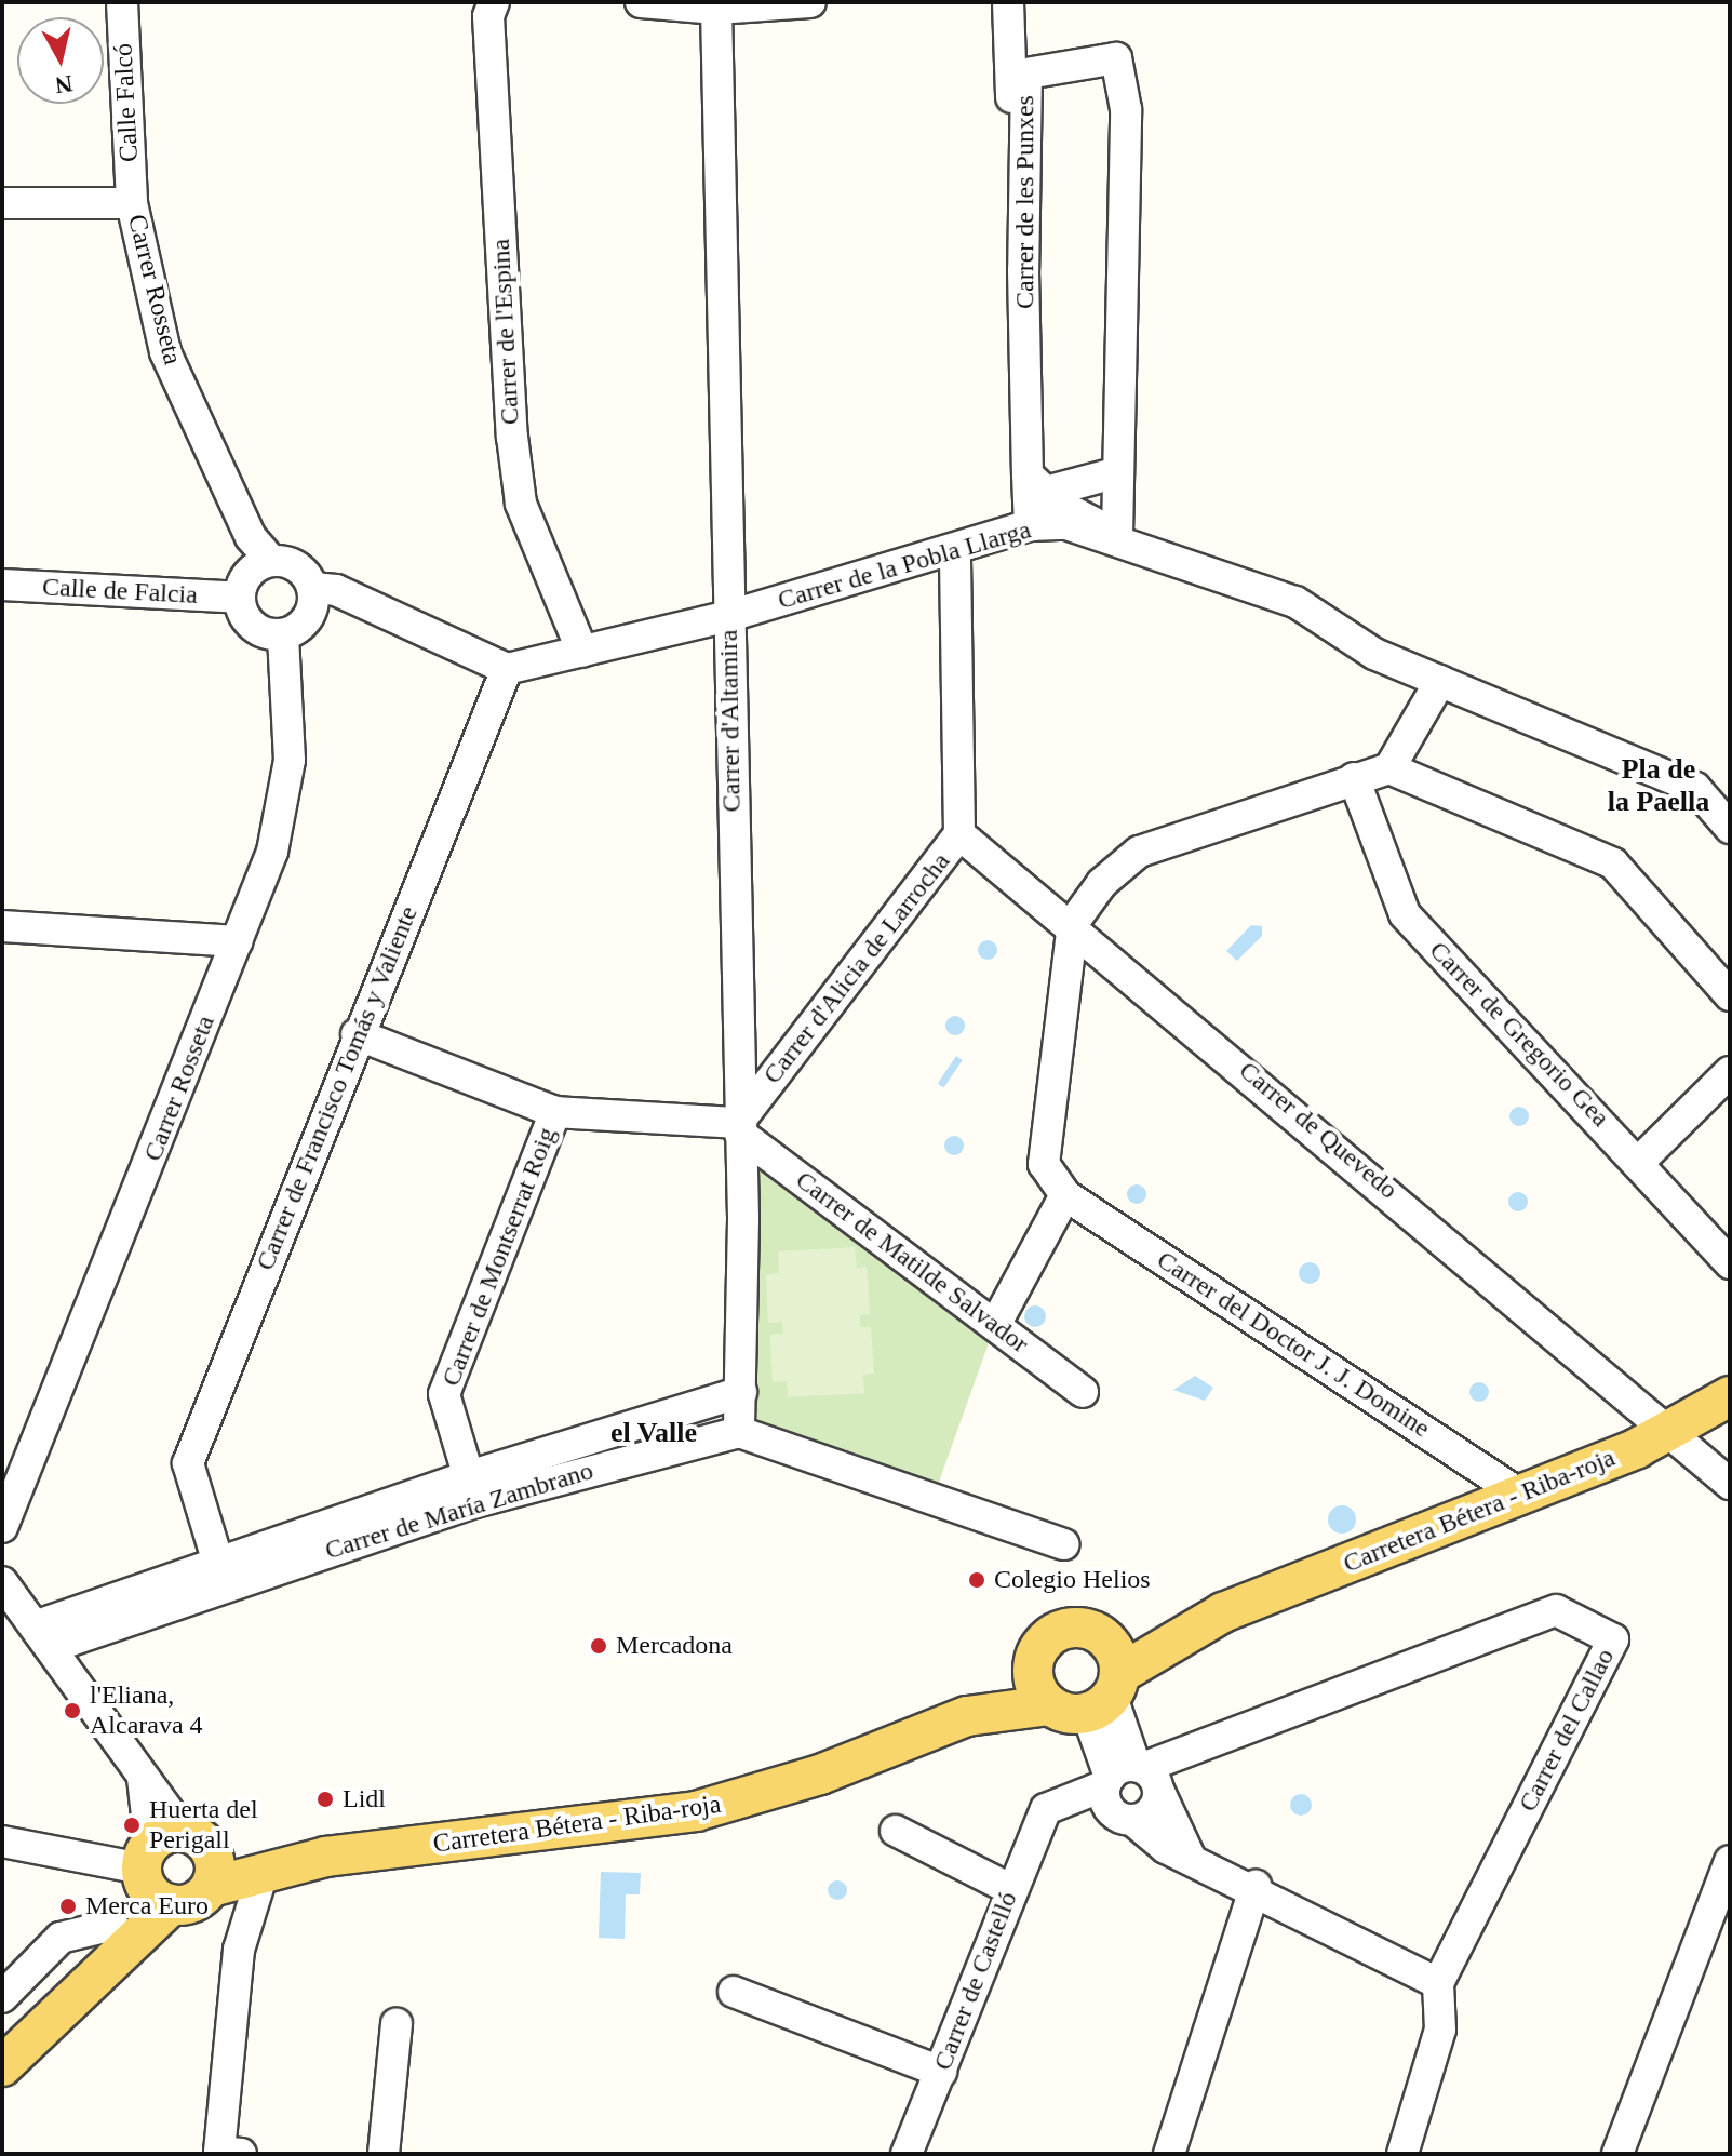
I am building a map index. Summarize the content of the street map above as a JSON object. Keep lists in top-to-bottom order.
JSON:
{
  "streets": {
    "main road": ["Carretera Bétera - Riba-roja"],
    "street": [
      "Calle Falcó",
      "Carrer de les Punxes",
      "Carrer Rosseta",
      "Carrer de l'Espina",
      "Carrer de la Pobla Llarga",
      "Calle de Falcia",
      "Carrer d'Altamira",
      "Carrer d'Alicia de Larrocha",
      "Carrer de Gregorio Gea",
      "Carrer de Francisco Tomás y Valiente",
      "Carrer de Quevedo",
      "Carrer de Montserrat Roig",
      "Carrer de Matilde Salvador",
      "Carrer del Doctor J. J. Domine",
      "Carrer de María Zambrano",
      "Carrer del Callao",
      "Carrer de Castelló"
    ]
  },
  "crossings": [
    ["Calle Falcó", "Carrer Rosseta"],
    ["Carrer de les Punxes", "Carrer de la Pobla Llarga"],
    ["Carrer Rosseta", "Calle de Falcia"],
    ["Carrer Rosseta", "Carrer de Francisco Tomás y Valiente"],
    ["Carrer de l'Espina", "Carrer de la Pobla Llarga"],
    ["Carrer de la Pobla Llarga", "Carrer d'Altamira"],
    ["Carrer de la Pobla Llarga", "Carrer d'Alicia de Larrocha"],
    ["Carrer d'Altamira", "Carrer d'Alicia de Larrocha"],
    ["Carrer d'Altamira", "Carrer de Matilde Salvador"],
    ["Carrer d'Altamira", "Carrer de María Zambrano"],
    ["Carrer d'Alicia de Larrocha", "Carrer de Quevedo"],
    ["Carrer d'Alicia de Larrocha", "Carrer de Matilde Salvador"],
    ["Carrer de Francisco Tomás y Valiente", "Carrer de María Zambrano"],
    ["Carrer de Quevedo", "Carretera Bétera - Riba-roja"],
    ["Carrer de Montserrat Roig", "Carrer de María Zambrano"],
    ["Carrer del Doctor J. J. Domine", "Carretera Bétera - Riba-roja"],
    ["Carrer del Callao", "Carrer de Castelló"]
  ],
  "districts": ["Pla de la Paella", "el Valle"],
  "places": [
    "Colegio Helios",
    "Mercadona",
    "l'Eliana, Alcarava 4",
    "Lidl",
    "Huerta del Perigall",
    "Merca Euro"
  ],
  "north": "bottom"
}
